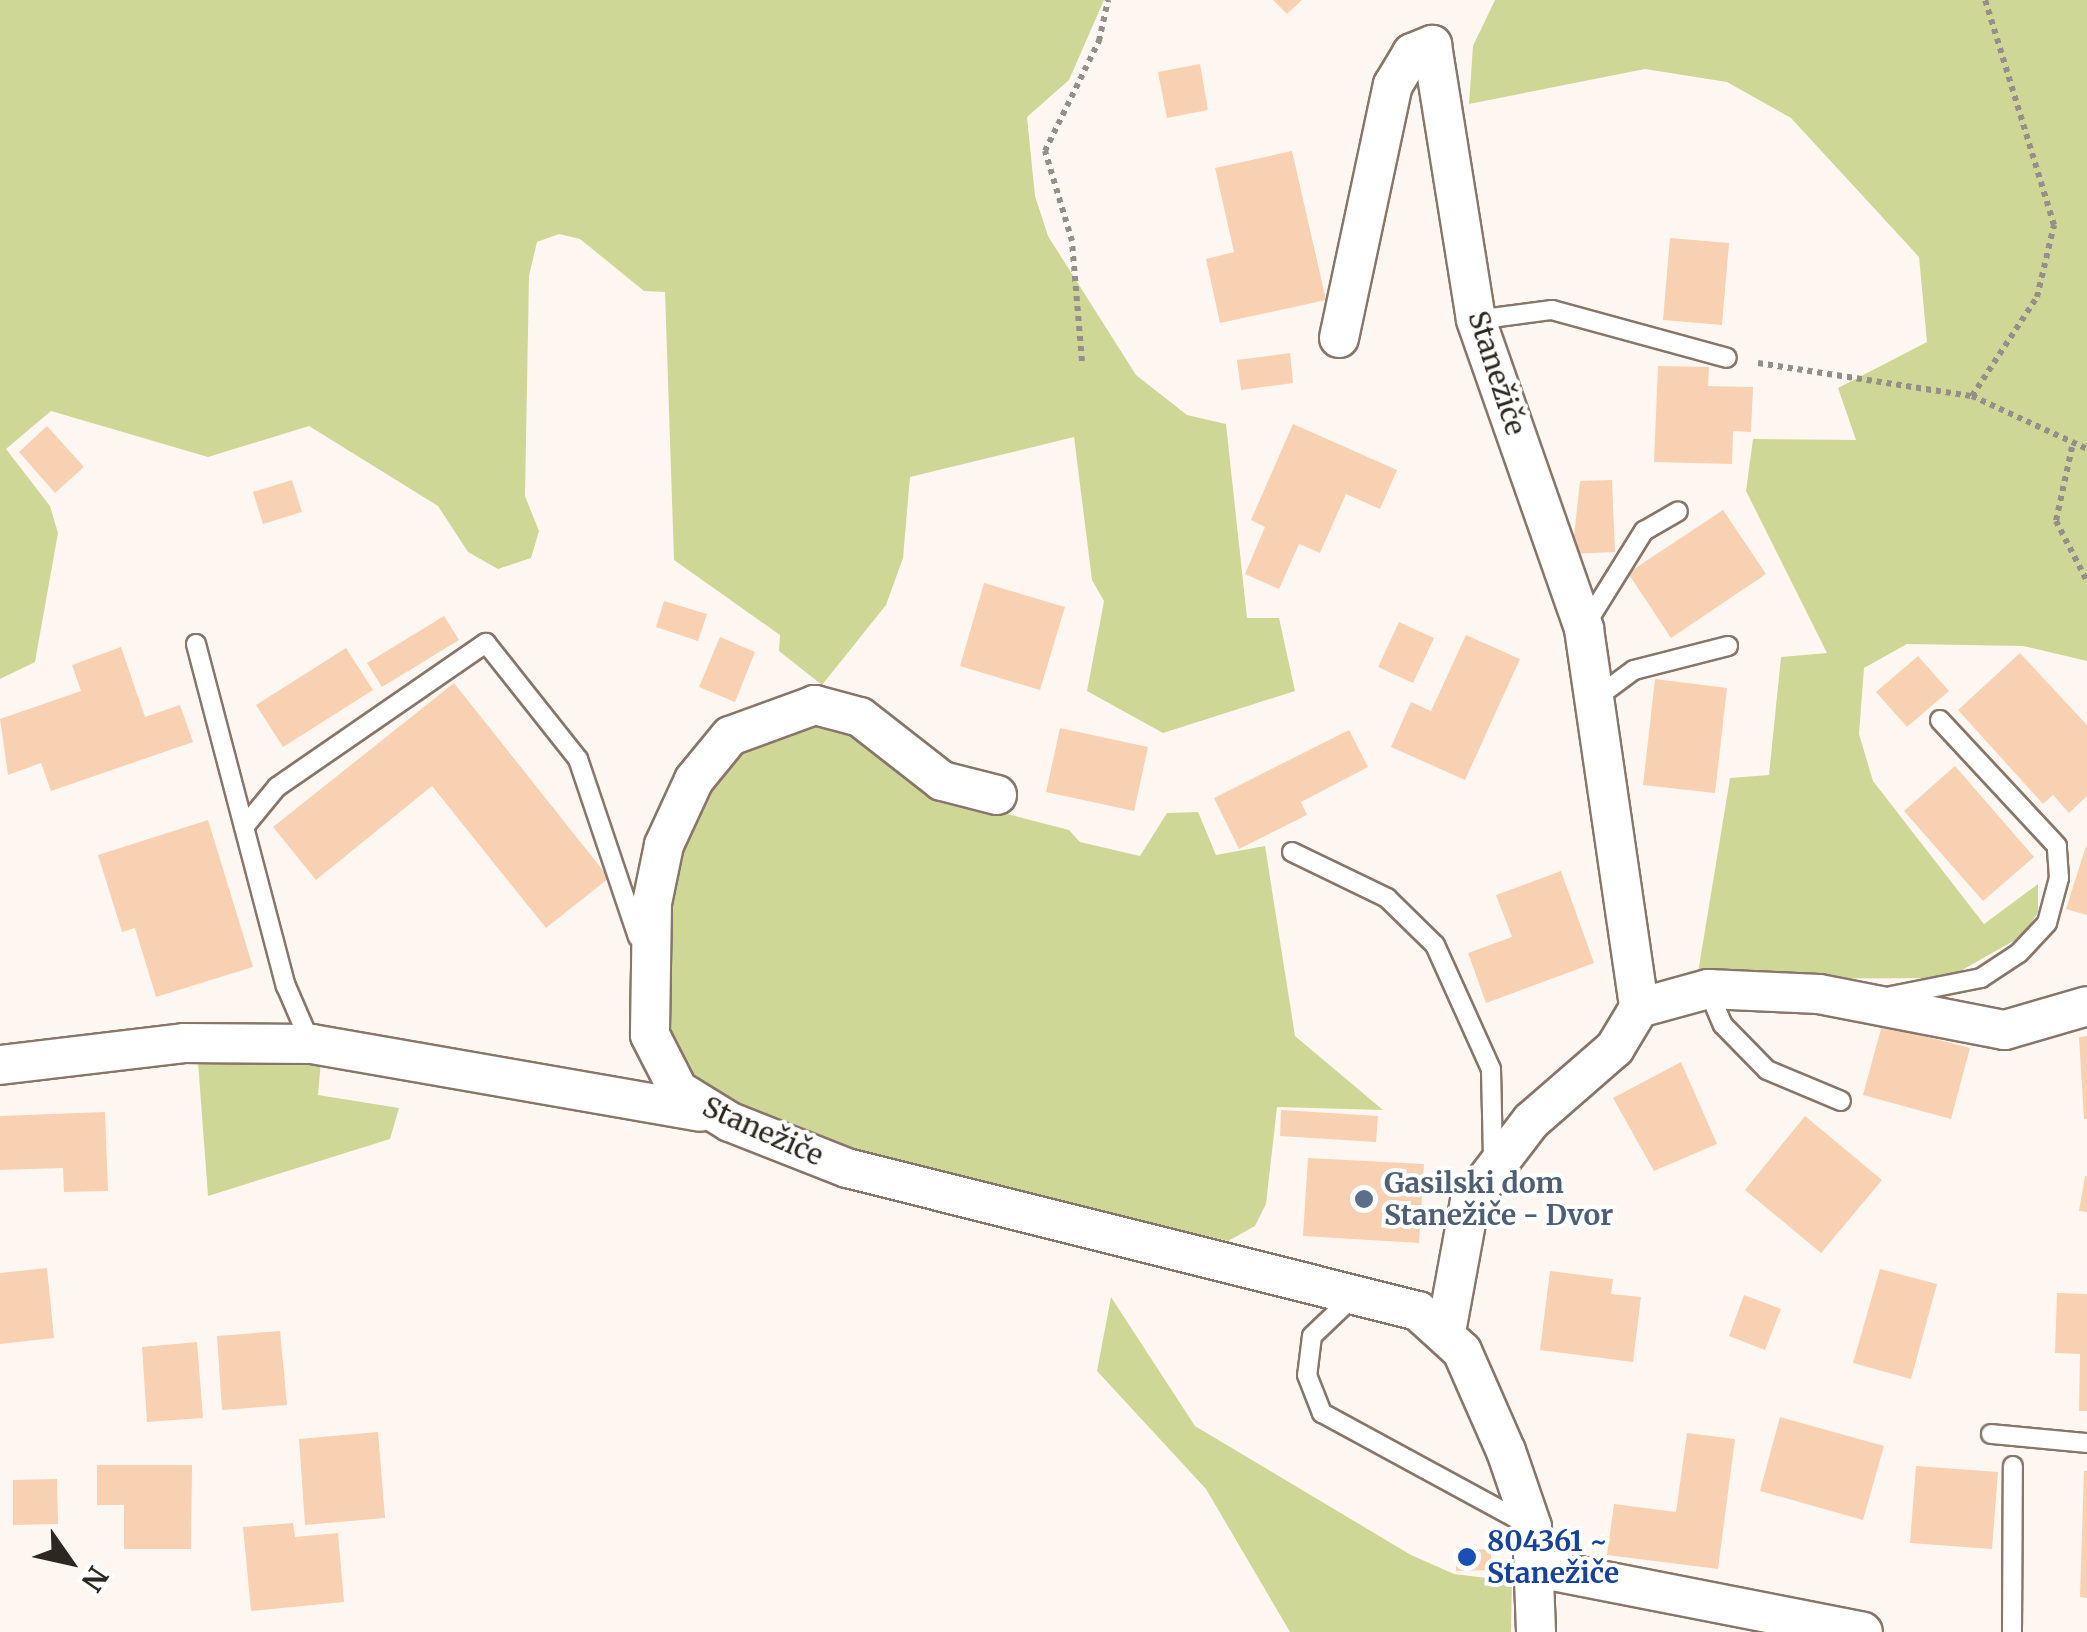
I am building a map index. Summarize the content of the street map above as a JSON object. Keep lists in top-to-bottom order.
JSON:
{
  "streets": {
    "street": ["Stanežiče"]
  },
  "places": ["Gasilski dom Stanežiče - Dvor", "804361 ~ Stanežiče"],
  "north": "bottom right"
}
